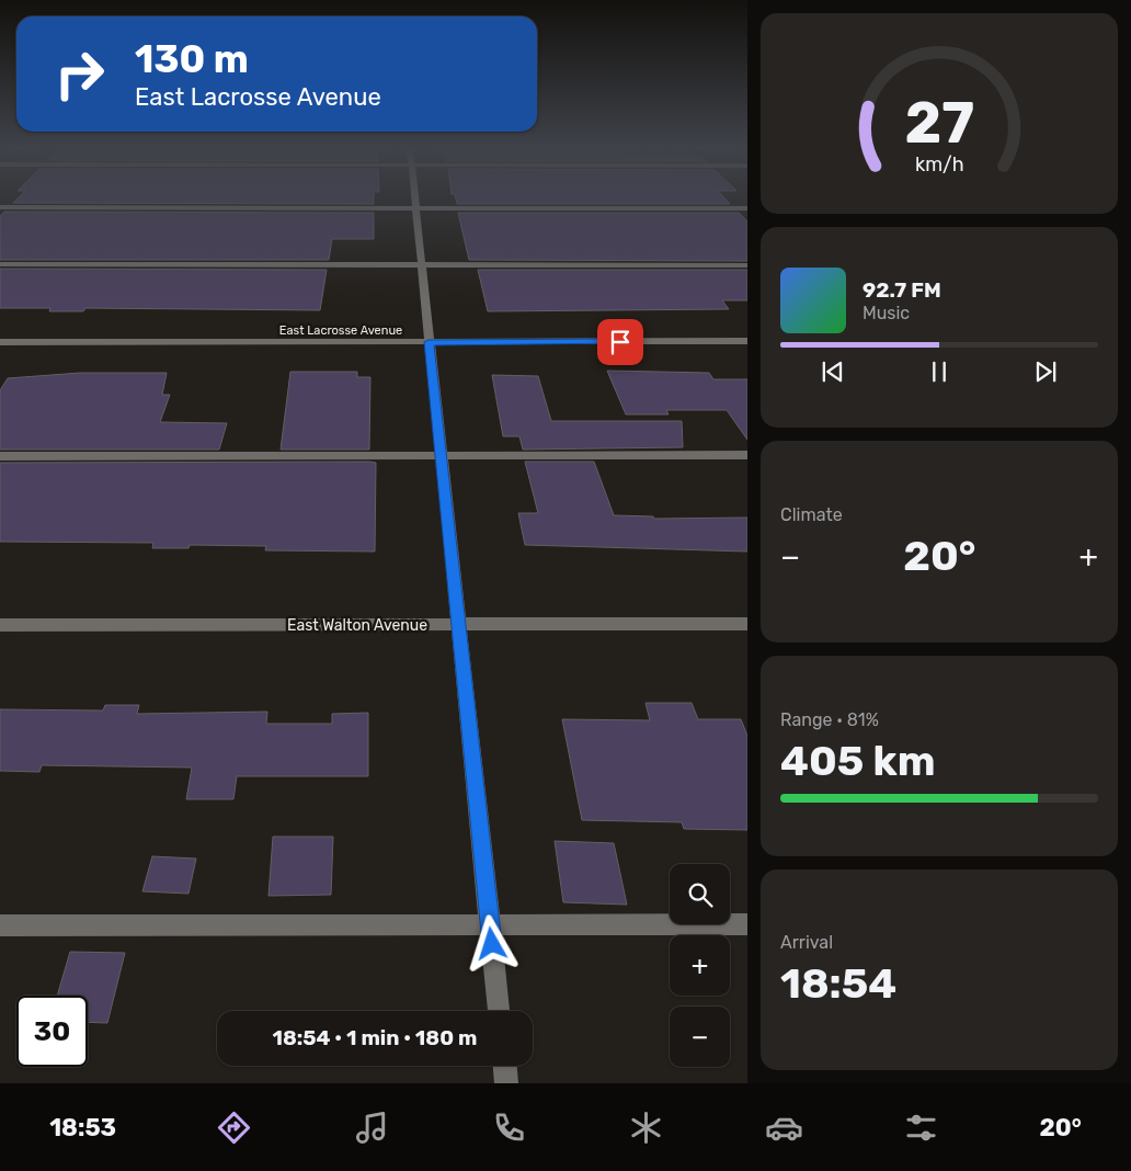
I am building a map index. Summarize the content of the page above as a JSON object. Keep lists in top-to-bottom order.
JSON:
{
  "streets": {
    "street": ["East Lacrosse Avenue", "East Walton Avenue"]
  },
  "page": {
    "turn": ["130 m", "East Lacrosse Avenue"],
    "song": ["92.7 FM", "Music"],
    "tile": [
      "Climate",
      ["Range · 81%", "405 km"],
      ["Arrival", "18:54"]
    ],
    "heat": ["−", "20°", "+"],
    "map_buttons": ["+", "−"],
    "limit": "30",
    "trip": "18:54 · 1 min · 180 m",
    "tabs": ["18:53", "20°"],
    "gauge": ["27", "km/h"]
  }
}
